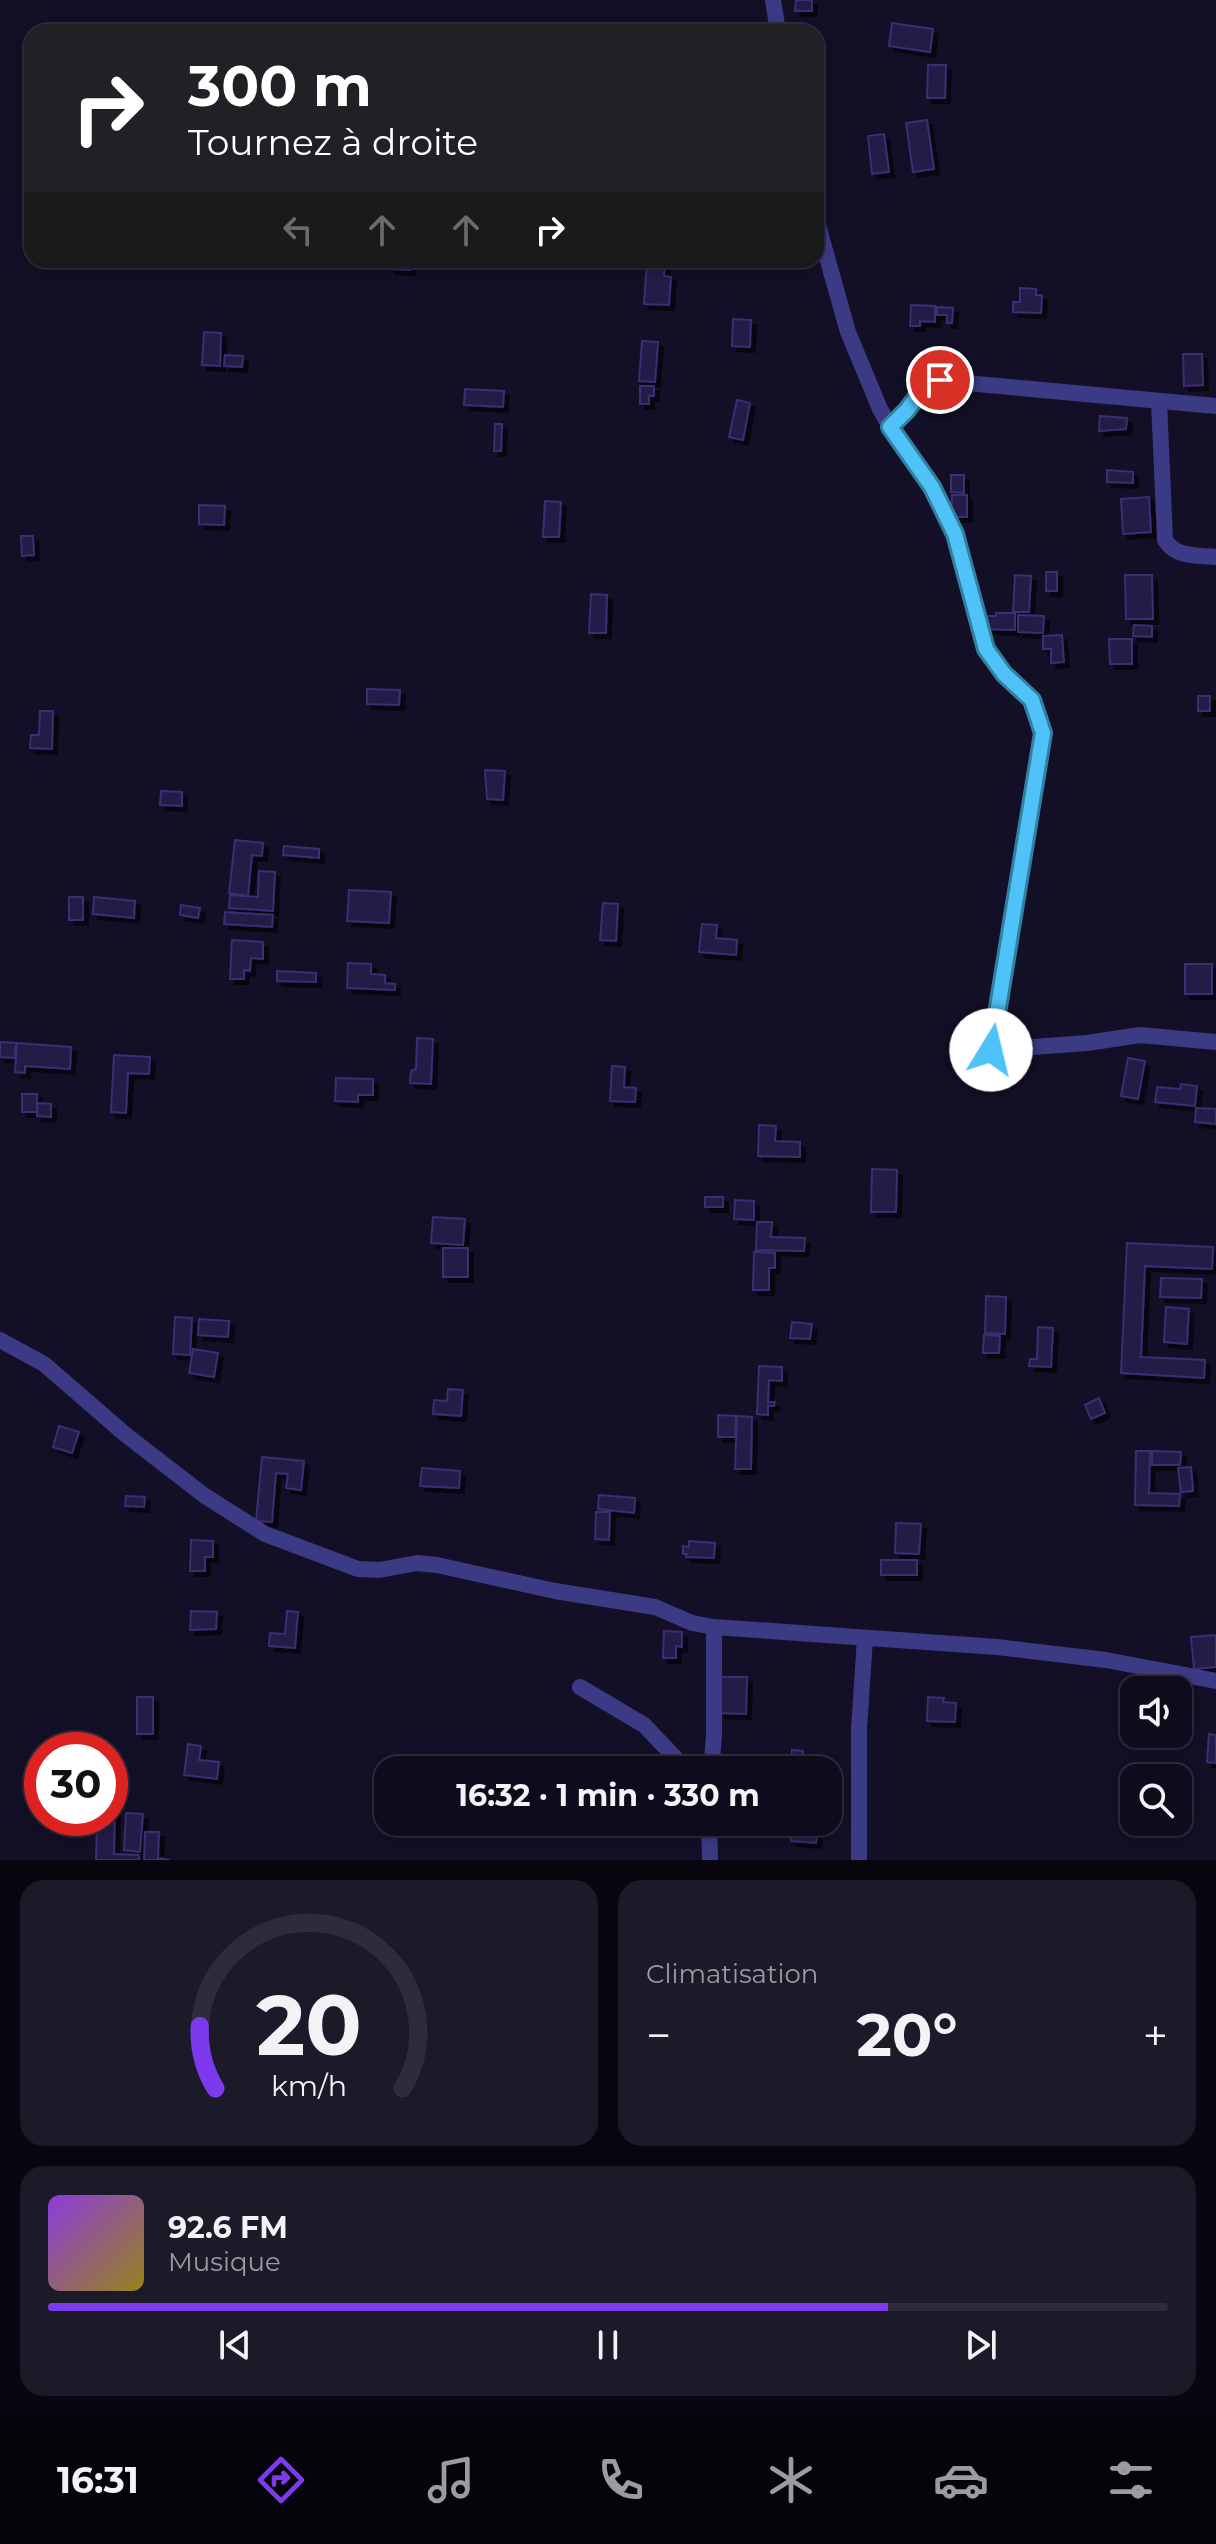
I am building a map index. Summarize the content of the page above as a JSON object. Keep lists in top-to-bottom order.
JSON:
{
  "page": {
    "turn": ["300 m", "Tournez à droite"],
    "limit": "30",
    "trip": "16:32 · 1 min · 330 m",
    "tile": "Climatisation",
    "heat": ["−", "20°", "+"],
    "song": ["92.6 FM", "Musique"],
    "tabs": "16:31",
    "gauge": ["20", "km/h"]
  }
}
